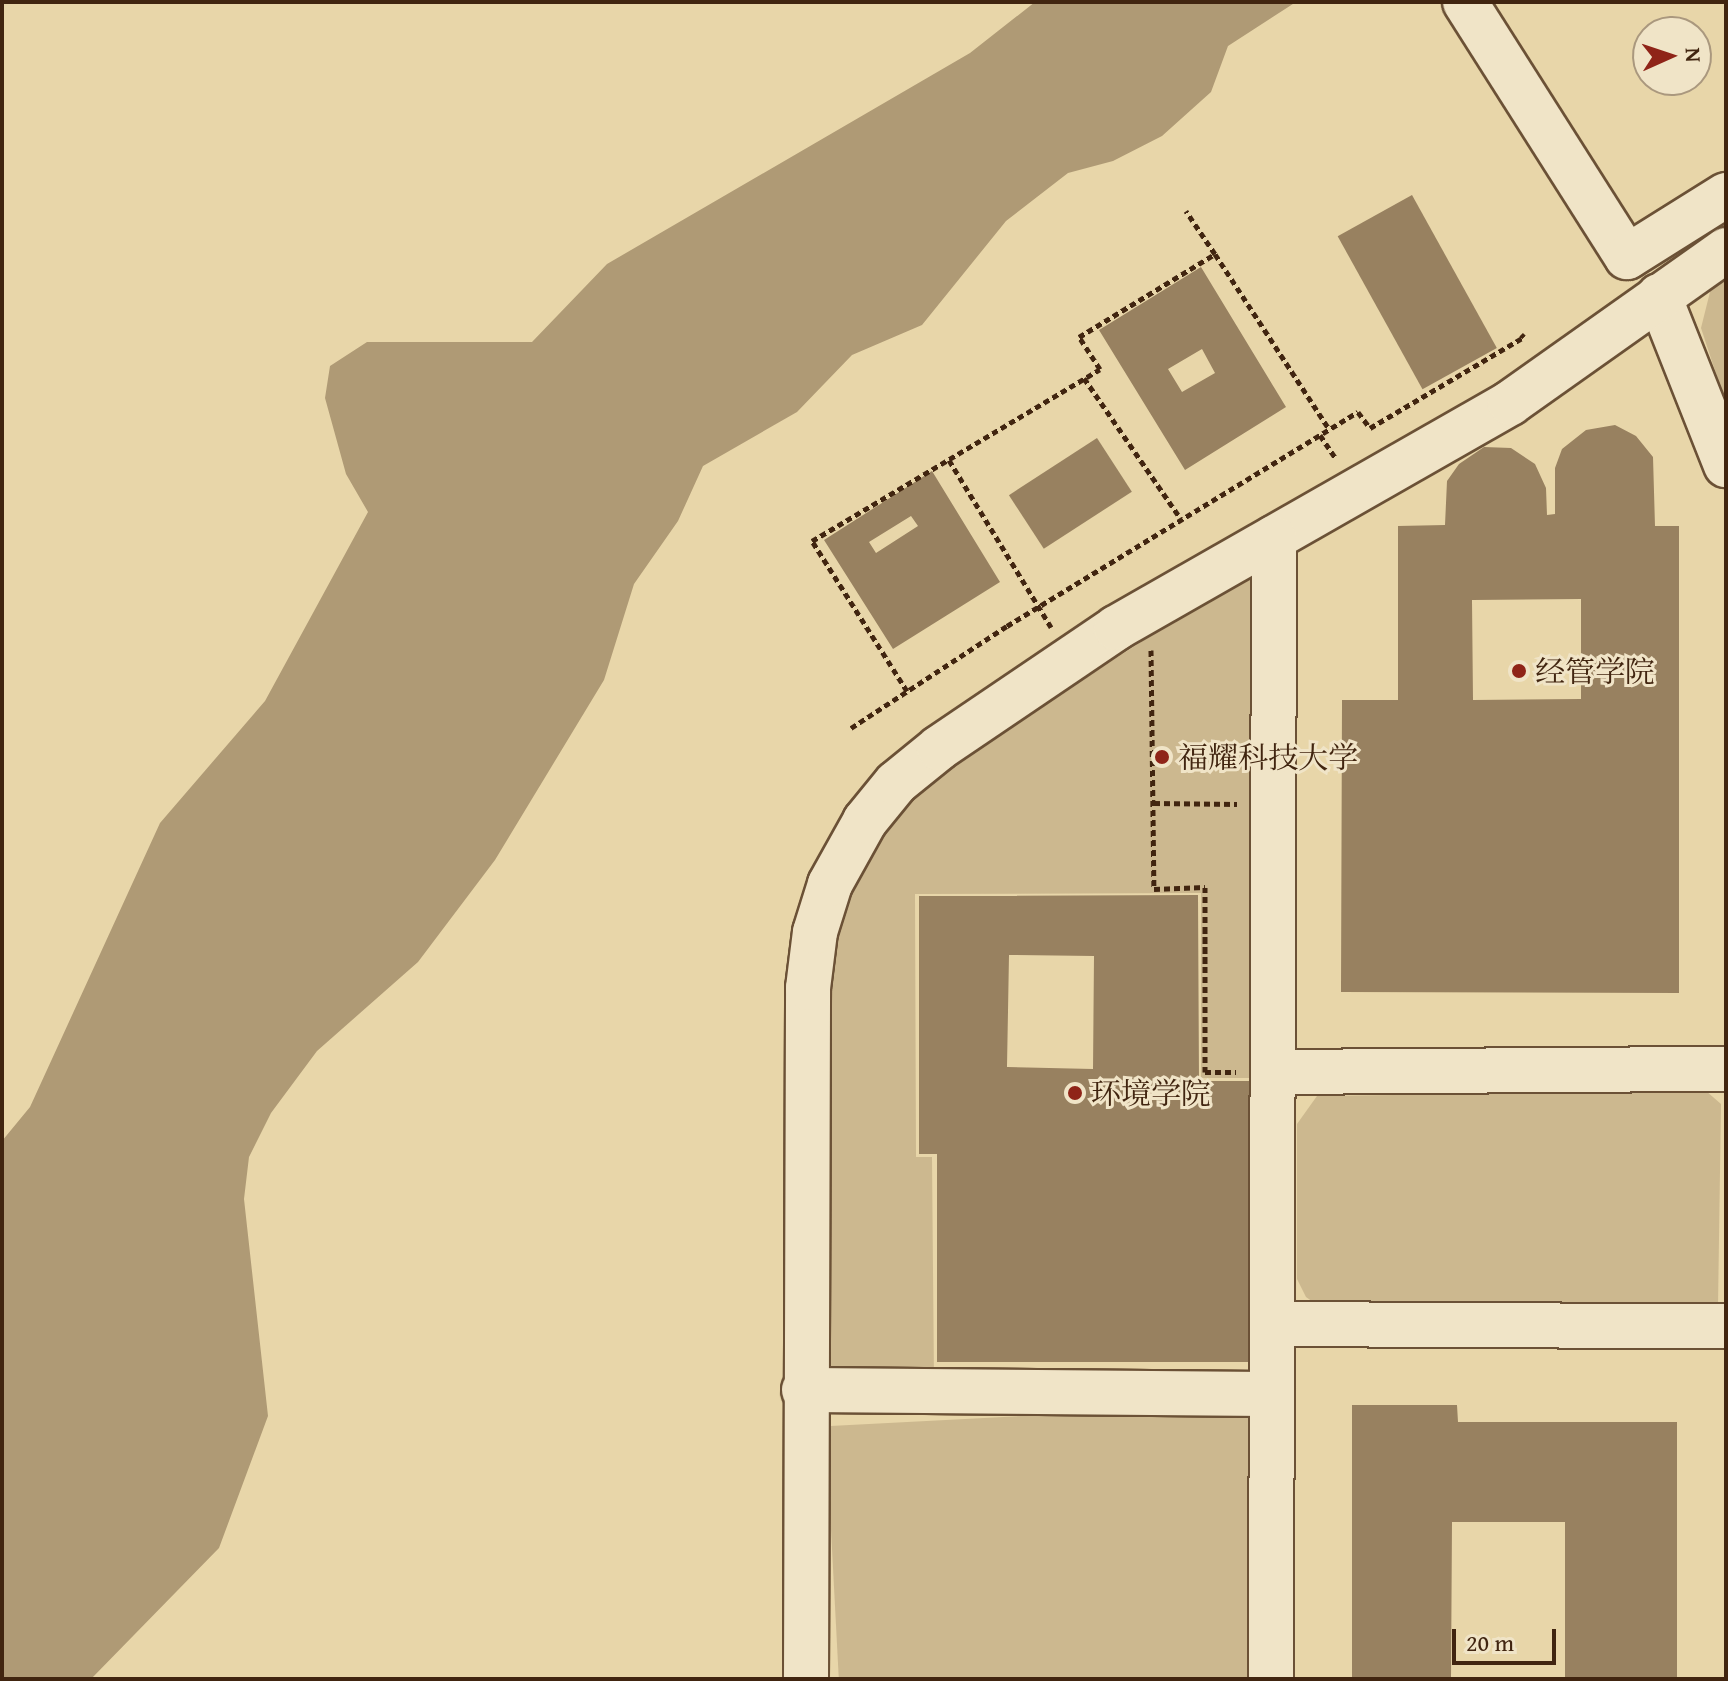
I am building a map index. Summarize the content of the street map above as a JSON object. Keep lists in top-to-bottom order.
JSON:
{
  "places": ["经管学院", "福耀科技大学", "环境学院"],
  "scale_bar": "20 m",
  "north": "right"
}
